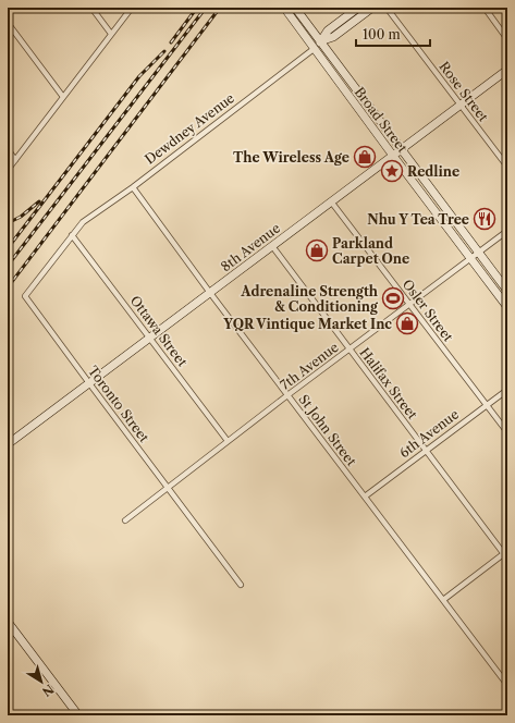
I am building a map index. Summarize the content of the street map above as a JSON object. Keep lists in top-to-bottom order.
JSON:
{
  "streets": {
    "main road": ["Broad Street", "Dewdney Avenue", "8th Avenue"],
    "street": [
      "Rose Street",
      "Osler Street",
      "Ottawa Street",
      "7th Avenue",
      "Halifax Street",
      "Toronto Street",
      "St John Street",
      "6th Avenue"
    ]
  },
  "crossings": [
    ["Rose Street", "8th Avenue"],
    ["Broad Street", "Dewdney Avenue"],
    ["Broad Street", "8th Avenue"],
    ["Broad Street", "7th Avenue"],
    ["Dewdney Avenue", "Ottawa Street"],
    ["Dewdney Avenue", "Toronto Street"],
    ["Dewdney Avenue", "St John Street"],
    ["8th Avenue", "Osler Street"],
    ["8th Avenue", "Ottawa Street"],
    ["8th Avenue", "Halifax Street"],
    ["8th Avenue", "Toronto Street"],
    ["8th Avenue", "St John Street"],
    ["Osler Street", "7th Avenue"],
    ["Osler Street", "6th Avenue"],
    ["Ottawa Street", "7th Avenue"],
    ["Ottawa Street", "Toronto Street"],
    ["7th Avenue", "Halifax Street"],
    ["7th Avenue", "Toronto Street"],
    ["7th Avenue", "St John Street"],
    ["Halifax Street", "6th Avenue"],
    ["St John Street", "6th Avenue"]
  ],
  "places": {
    "shop": ["The Wireless Age", "Parkland Carpet One", "YQR Vintique Market Inc"],
    "place": ["Redline"],
    "restaurant": ["Nhu Y Tea Tree"],
    "sports": ["Adrenaline Strength & Conditioning"]
  },
  "scale_bar": "100 m",
  "north": "bottom right"
}
